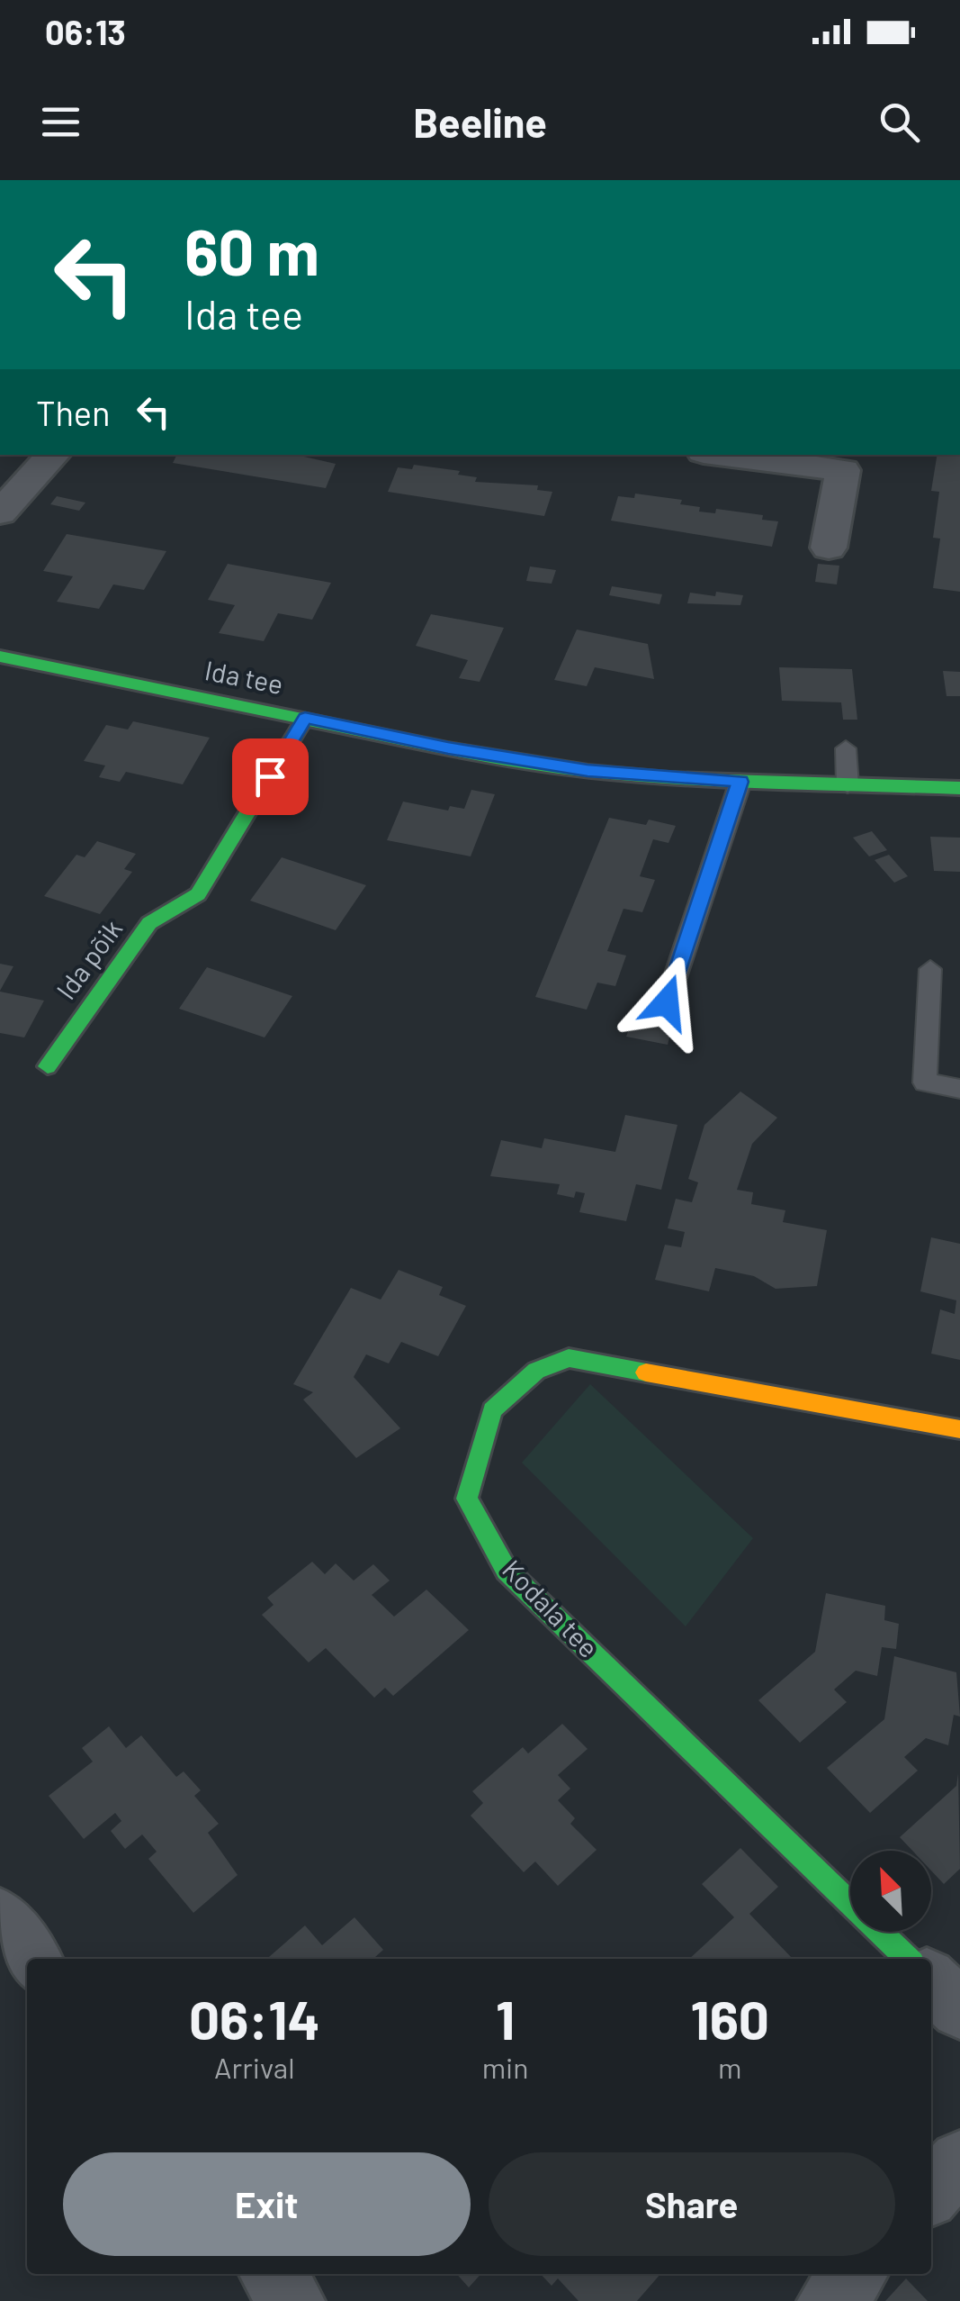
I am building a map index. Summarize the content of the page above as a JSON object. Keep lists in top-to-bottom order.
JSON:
{
  "streets": {
    "street": ["Ida tee", "Ida põik", "Kodala tee"]
  },
  "crossings": [
    ["Ida tee", "Ida põik"]
  ],
  "north": "top left",
  "page": {
    "status": "06:13",
    "header": "Beeline",
    "turn": ["60 m", "Ida tee"],
    "then": "Then",
    "eta": [
      "06:14",
      "Arrival",
      "1",
      "min",
      "160",
      "m"
    ],
    "buttons": ["Exit", "Share"]
  }
}
